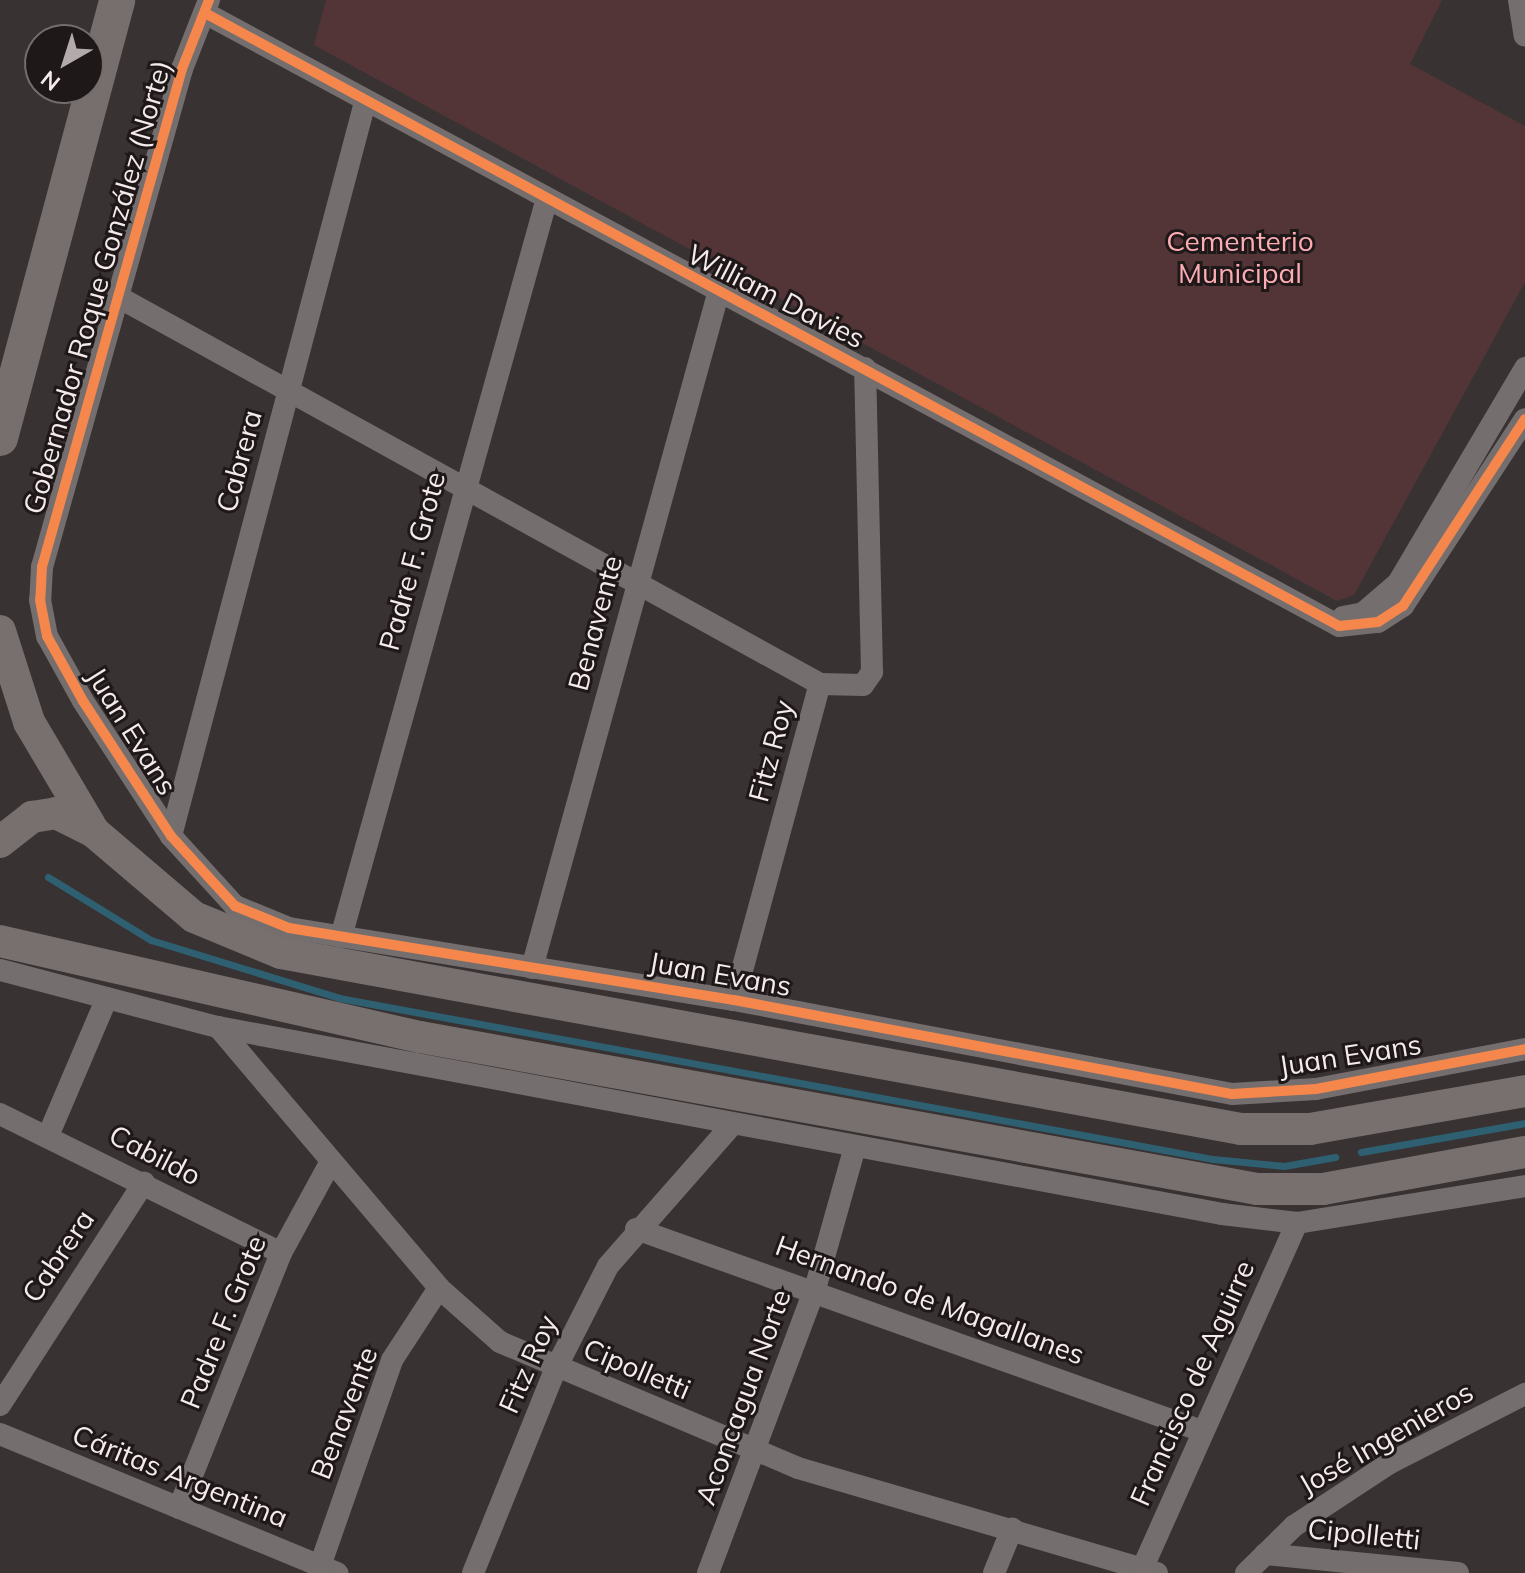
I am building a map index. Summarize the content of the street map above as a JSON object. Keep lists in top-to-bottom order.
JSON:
{
  "streets": {
    "street": [
      "Gobernador Roque González (Norte)",
      "William Davies",
      "Cabrera",
      "Padre F. Grote",
      "Benavente",
      "Juan Evans",
      "Fitz Roy",
      "Cabildo",
      "Hernando de Magallanes",
      "Cipolletti",
      "Francisco de Aguirre",
      "Aconcagua Norte",
      "José Ingenieros",
      "Cáritas Argentina"
    ]
  },
  "crossings": [
    ["Gobernador Roque González (Norte)", "William Davies"],
    ["Gobernador Roque González (Norte)", "Juan Evans"],
    ["William Davies", "Cabrera"],
    ["William Davies", "Padre F. Grote"],
    ["William Davies", "Benavente"],
    ["William Davies", "Fitz Roy"],
    ["Cabrera", "Juan Evans"],
    ["Cabrera", "Cabildo"],
    ["Padre F. Grote", "Juan Evans"],
    ["Padre F. Grote", "Cabildo"],
    ["Padre F. Grote", "Cipolletti"],
    ["Padre F. Grote", "Cáritas Argentina"],
    ["Benavente", "Juan Evans"],
    ["Benavente", "Cipolletti"],
    ["Benavente", "Cáritas Argentina"],
    ["Juan Evans", "Fitz Roy"],
    ["Fitz Roy", "Hernando de Magallanes"],
    ["Fitz Roy", "Cipolletti"],
    ["Hernando de Magallanes", "Francisco de Aguirre"],
    ["Hernando de Magallanes", "Aconcagua Norte"],
    ["Cipolletti", "Francisco de Aguirre"],
    ["Cipolletti", "Aconcagua Norte"],
    ["Cipolletti", "José Ingenieros"]
  ],
  "parks": ["Cementerio Municipal"],
  "north": "bottom left"
}
